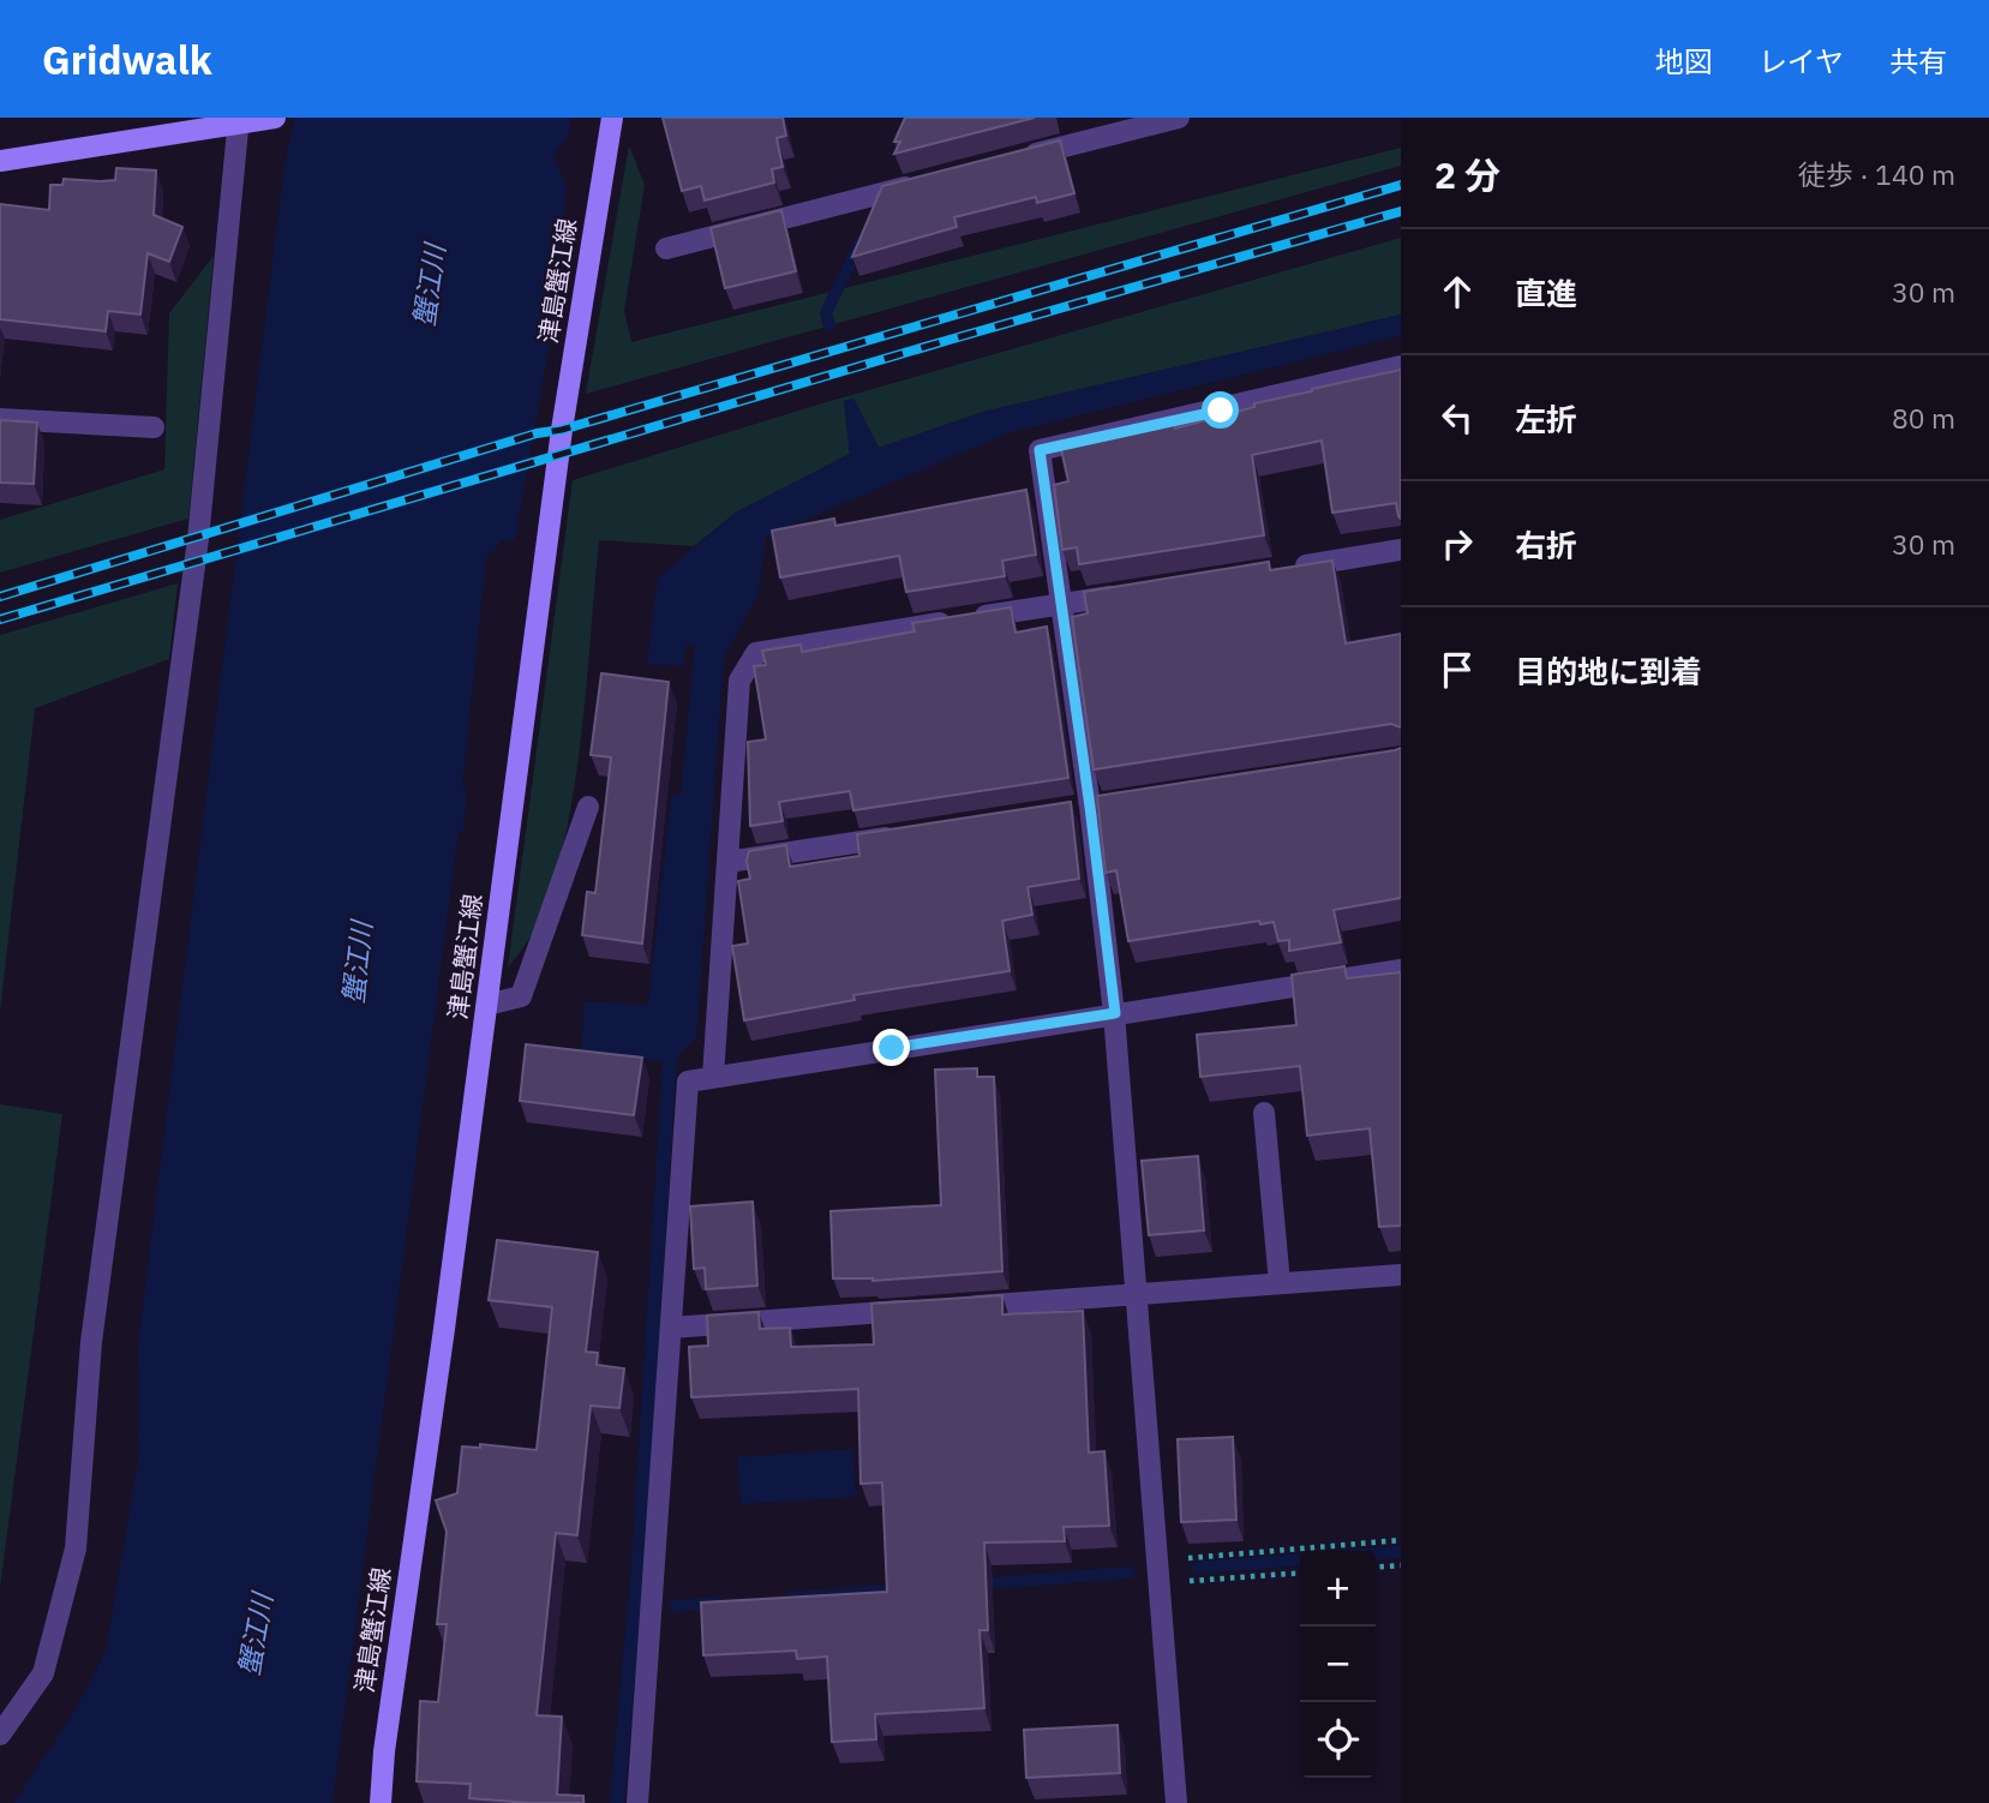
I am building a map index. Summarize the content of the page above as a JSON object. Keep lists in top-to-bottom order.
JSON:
{
  "streets": {
    "main road": ["津島蟹江線"]
  },
  "water": ["蟹江川"],
  "page": {
    "header": "Gridwalk",
    "nav": ["地図", "レイヤ", "共有"],
    "heading": ["2 分", "徒歩 · 140 m"],
    "list": [
      ["直進", "30 m"],
      ["左折", "80 m"],
      ["右折", "30 m"],
      "目的地に到着"
    ],
    "map_buttons": ["+", "−"]
  }
}
